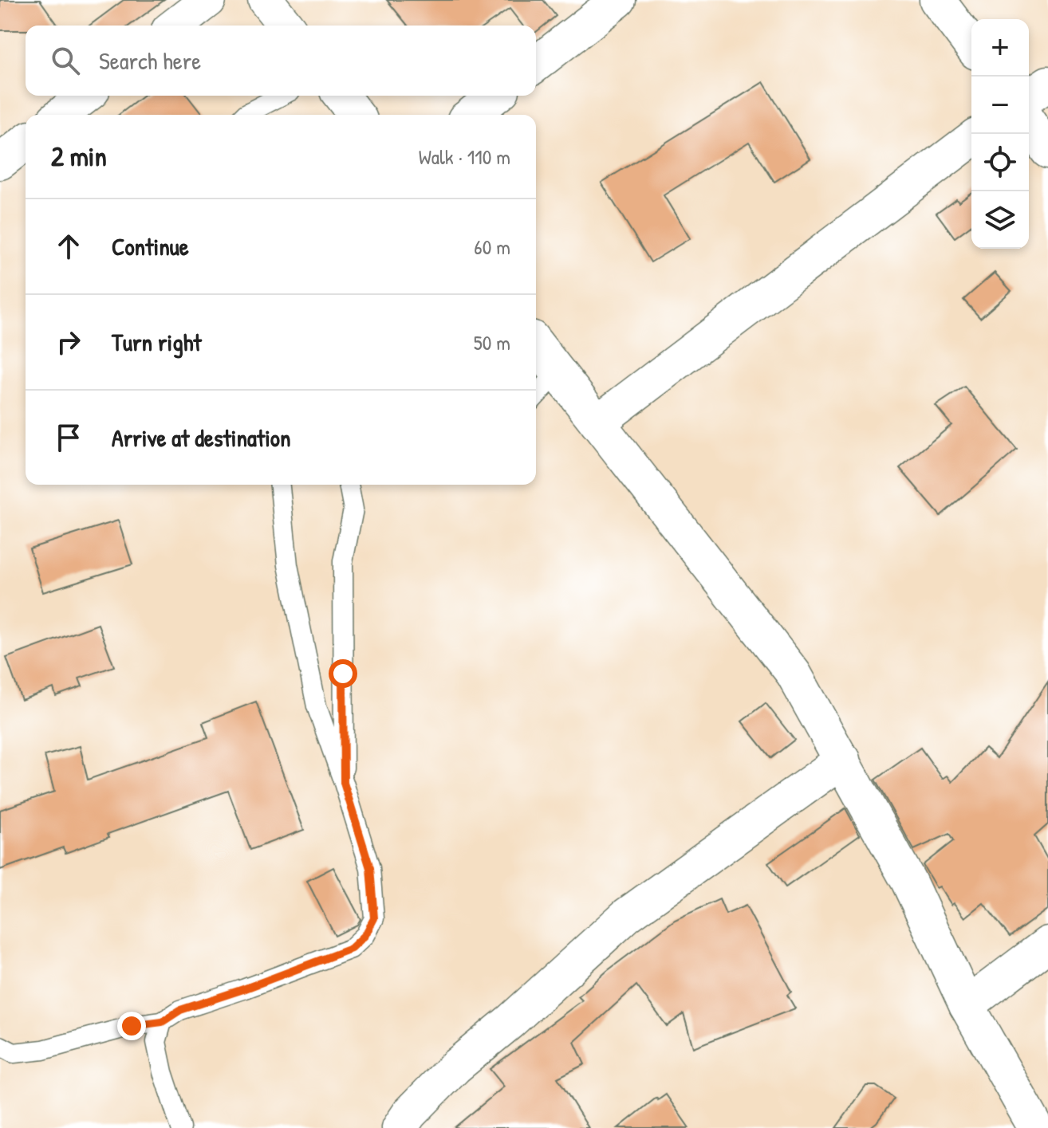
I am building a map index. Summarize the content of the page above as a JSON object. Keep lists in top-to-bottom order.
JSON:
{
  "page": {
    "map_buttons": ["+", "−"],
    "search": "Search here",
    "heading": ["2 min", "Walk · 110 m"],
    "list": [
      ["Continue", "60 m"],
      ["Turn right", "50 m"],
      "Arrive at destination"
    ]
  }
}
